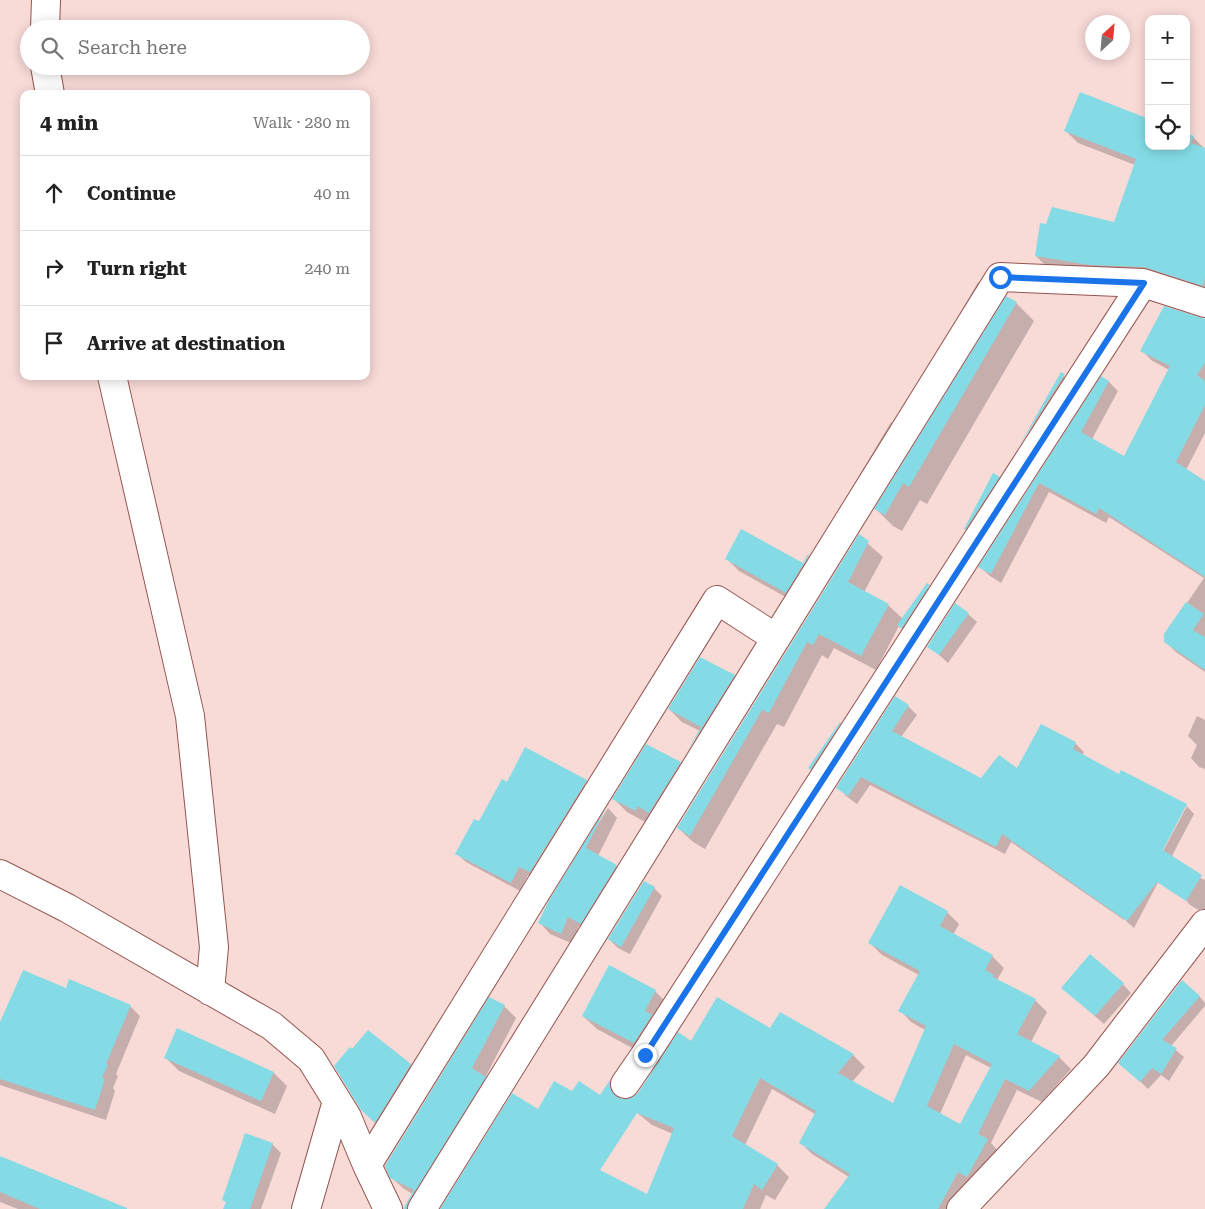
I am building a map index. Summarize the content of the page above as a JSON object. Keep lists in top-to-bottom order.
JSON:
{
  "north": "top right",
  "page": {
    "map_buttons": ["+", "−"],
    "search": "Search here",
    "heading": ["4 min", "Walk · 280 m"],
    "list": [
      ["Continue", "40 m"],
      ["Turn right", "240 m"],
      "Arrive at destination"
    ]
  }
}
